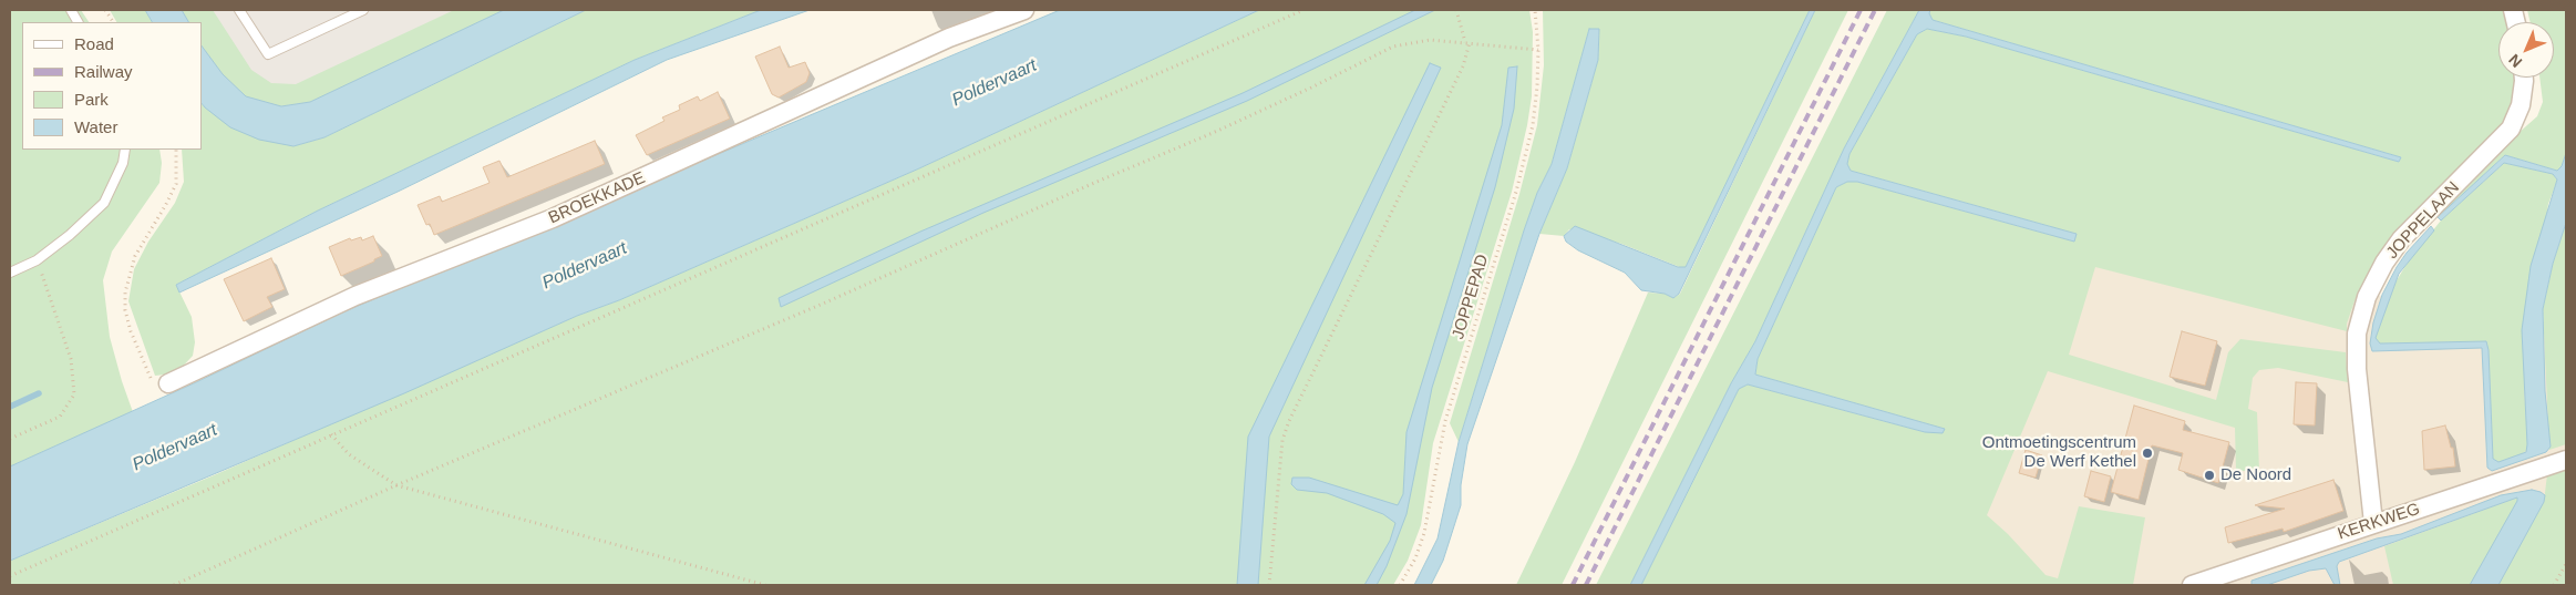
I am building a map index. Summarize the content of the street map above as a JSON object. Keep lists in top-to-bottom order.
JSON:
{
  "streets": {
    "street": ["BROEKKADE", "JOPPELAAN", "KERKWEG"],
    "path": ["JOPPEPAD"]
  },
  "crossings": [
    ["JOPPELAAN", "KERKWEG"]
  ],
  "water": ["Poldervaart"],
  "places": ["Ontmoetingscentrum De Werf Kethel", "De Noord"],
  "legend": [
    "Road",
    "Railway",
    "Park",
    "Water"
  ],
  "north": "bottom left"
}
